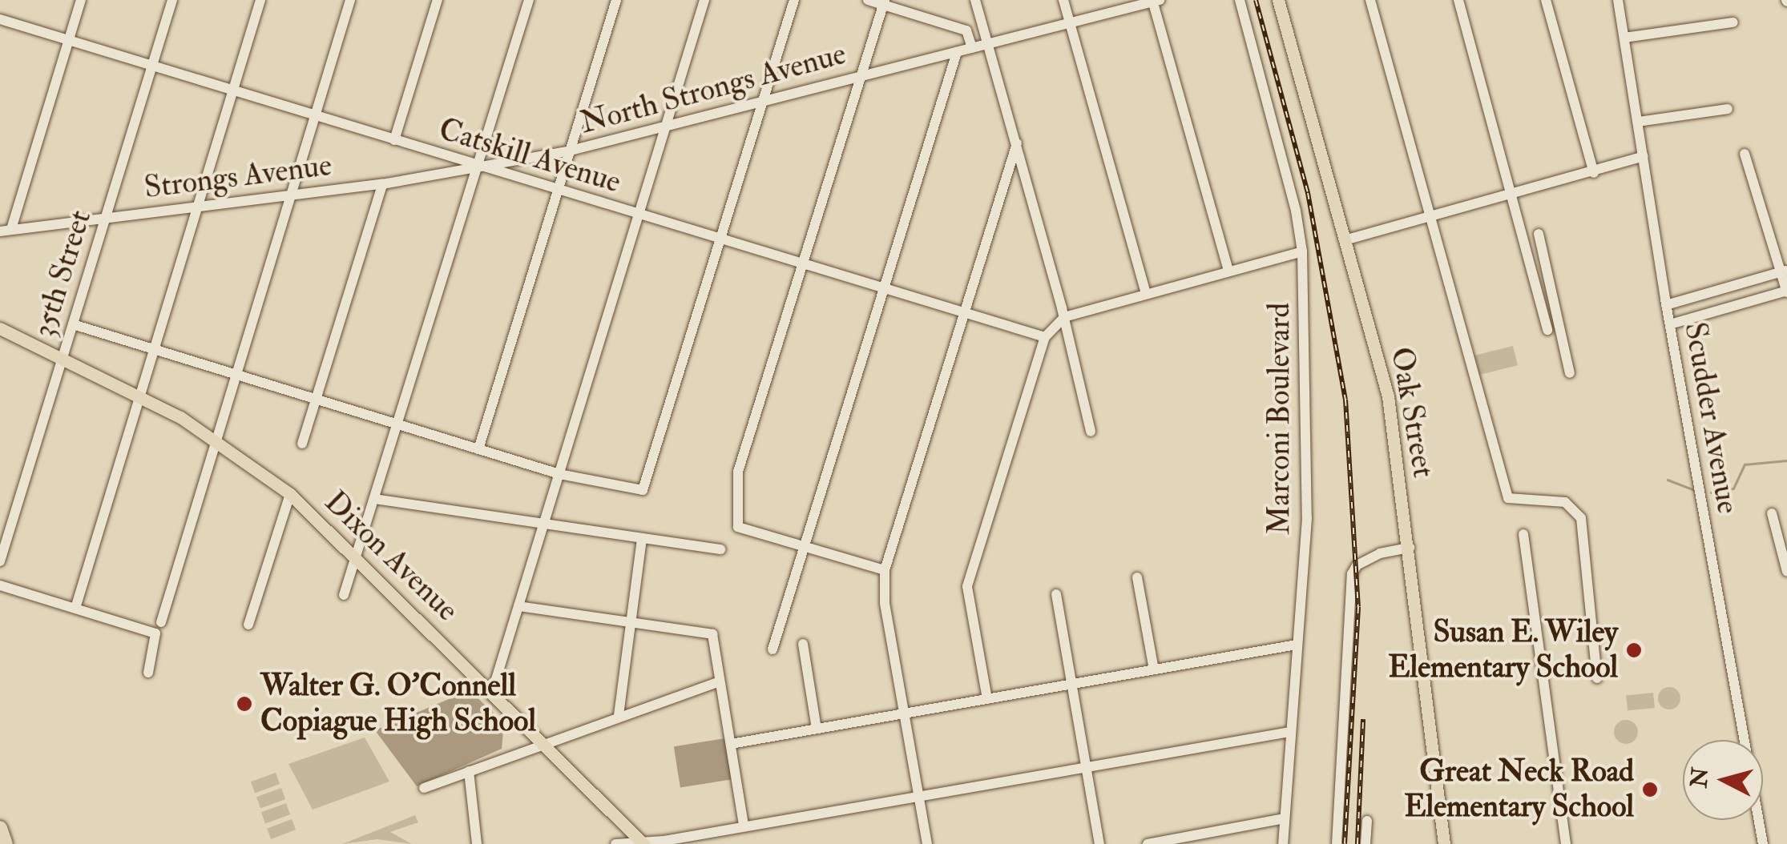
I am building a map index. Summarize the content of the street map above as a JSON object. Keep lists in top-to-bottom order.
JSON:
{
  "streets": {
    "main road": ["Oak Street", "Dixon Avenue"],
    "street": [
      "North Strongs Avenue",
      "Catskill Avenue",
      "Strongs Avenue",
      "35th Street",
      "Scudder Avenue",
      "Marconi Boulevard"
    ]
  },
  "crossings": [
    ["North Strongs Avenue", "Catskill Avenue"],
    ["North Strongs Avenue", "Strongs Avenue"],
    ["Catskill Avenue", "Strongs Avenue"],
    ["Catskill Avenue", "35th Street"],
    ["Strongs Avenue", "35th Street"],
    ["35th Street", "Dixon Avenue"]
  ],
  "places": ["Susan E. Wiley Elementary School", "Walter G. O'Connell Copiague High School", "Great Neck Road Elementary School"],
  "north": "left"
}
